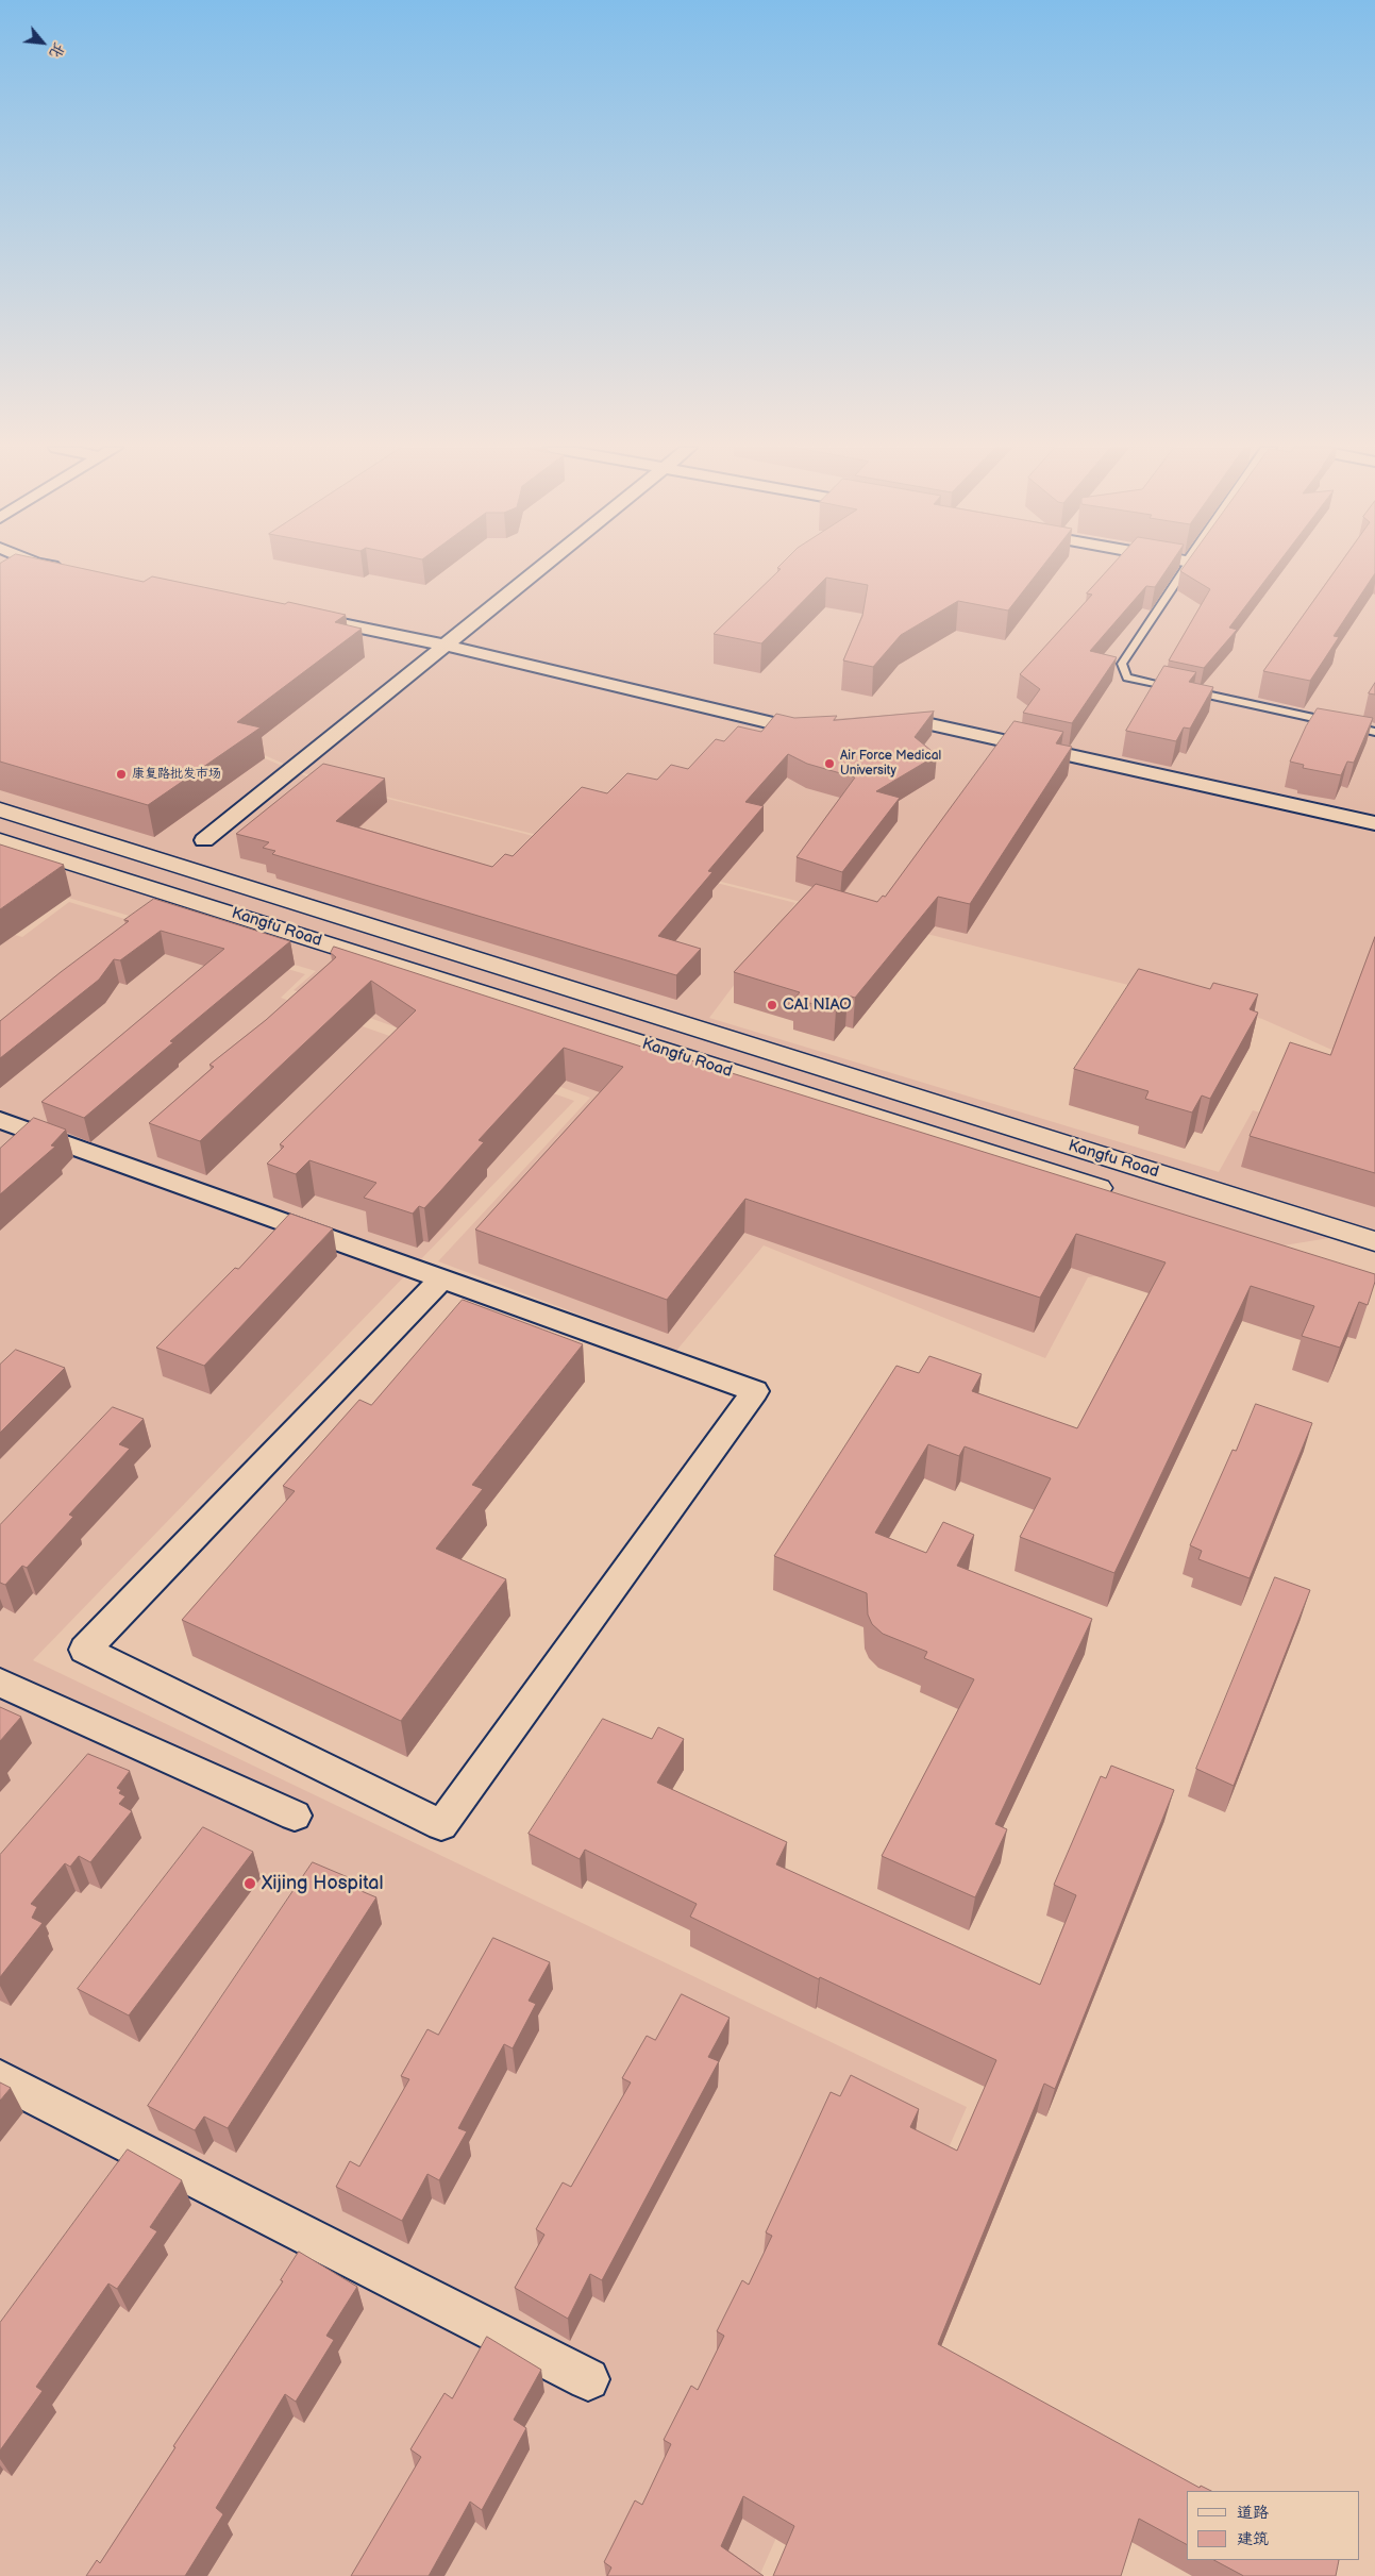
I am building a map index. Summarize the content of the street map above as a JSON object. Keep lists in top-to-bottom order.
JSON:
{
  "streets": {
    "main road": ["Kangfu Road"]
  },
  "places": [
    "Air Force Medical University",
    "康复路批发市场",
    "CAI NIAO",
    "Xijing Hospital"
  ],
  "legend": ["道路", "建筑"],
  "north": "bottom right"
}
